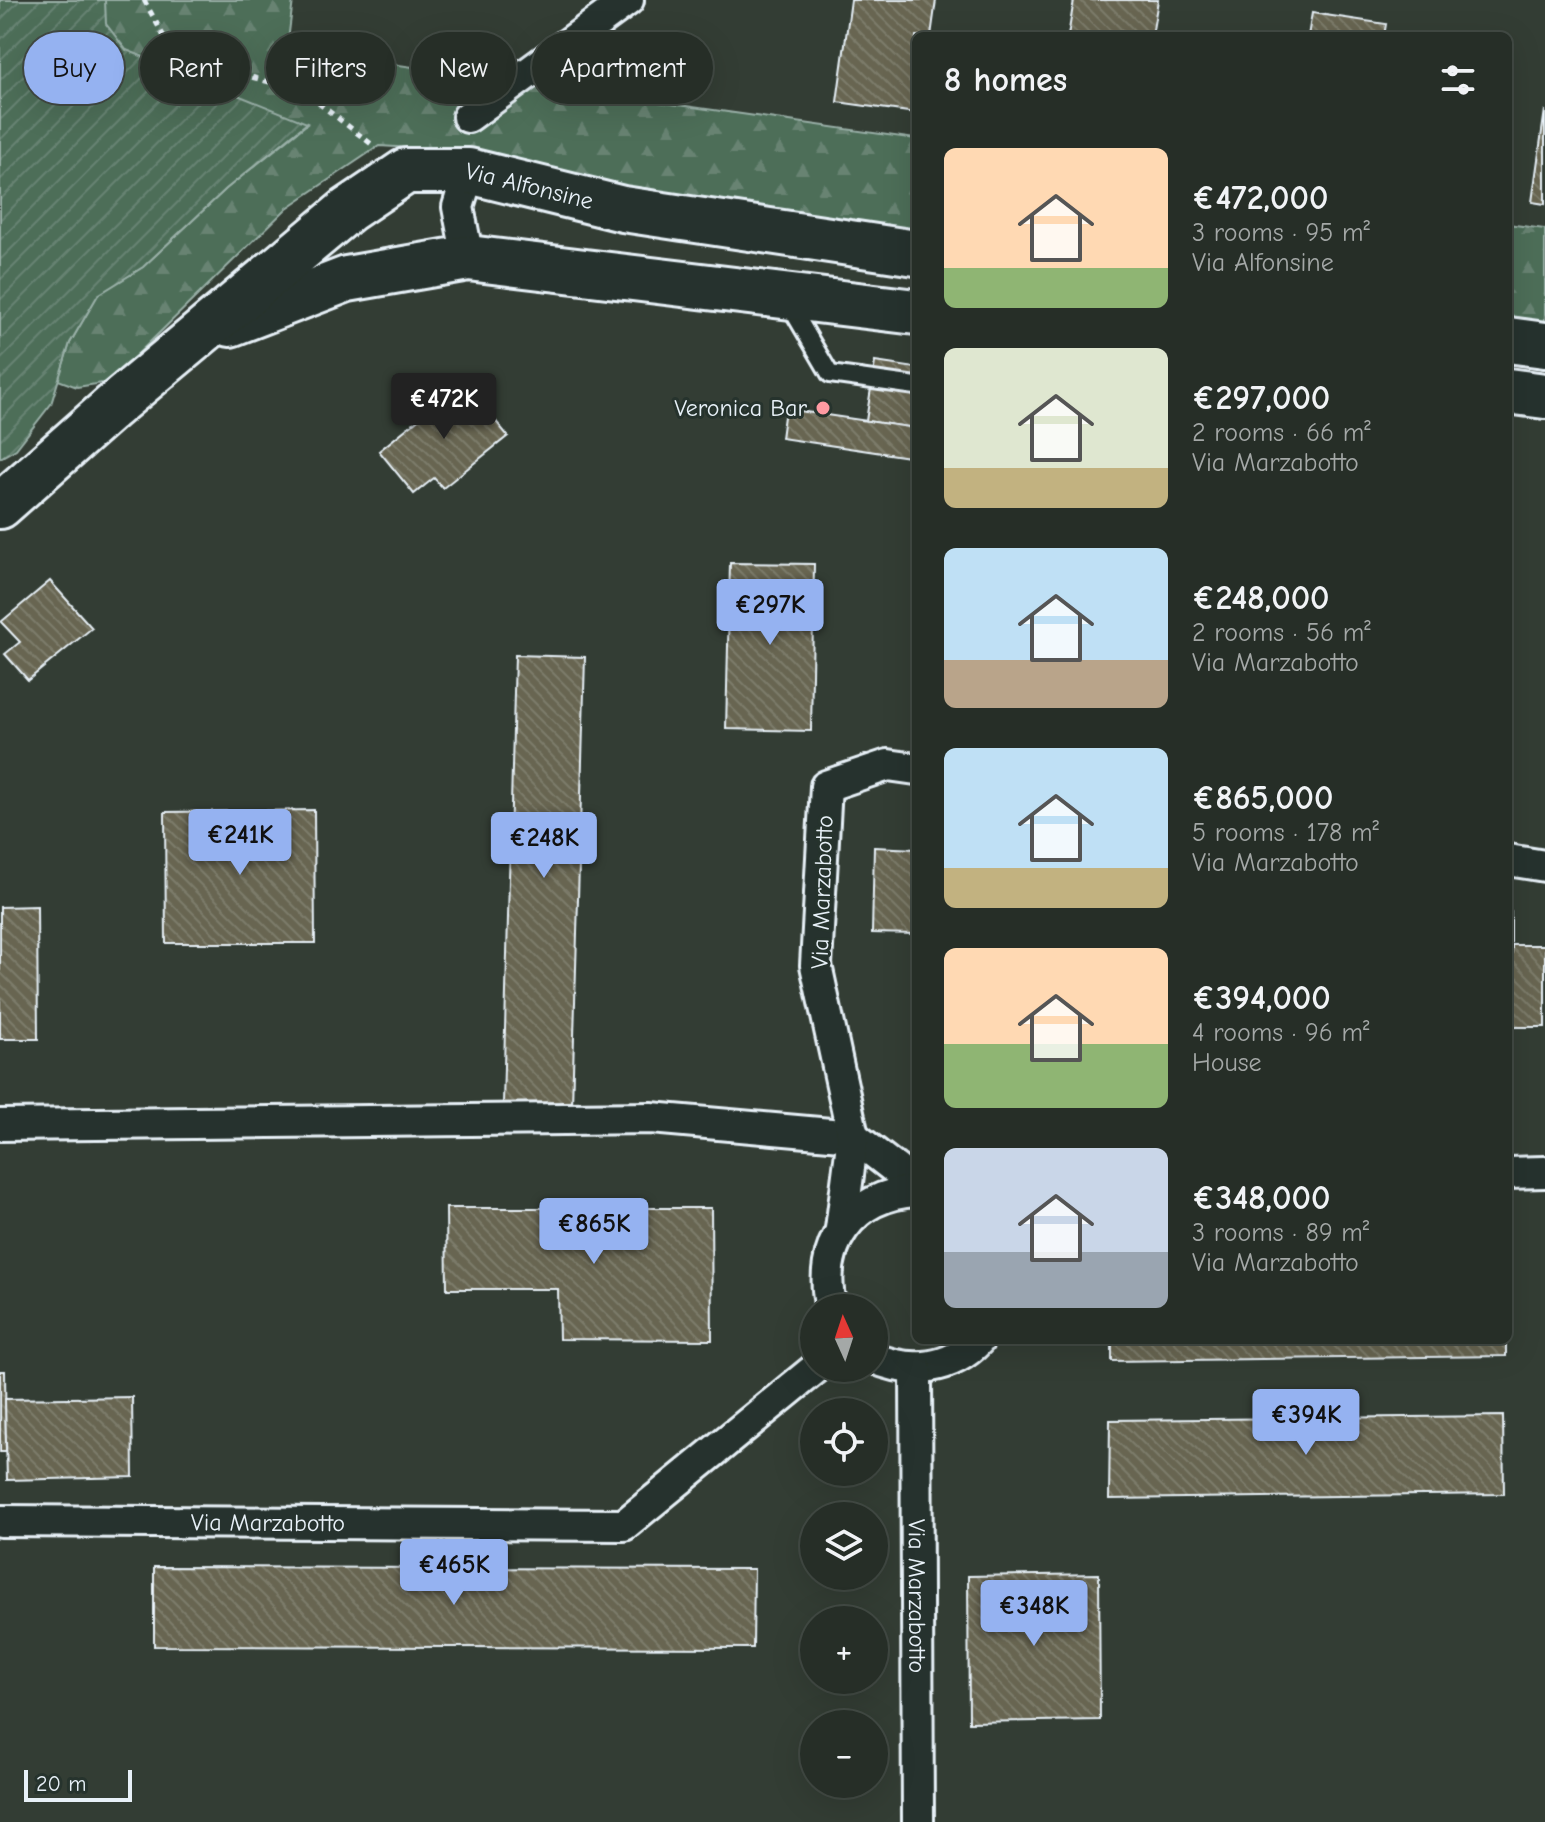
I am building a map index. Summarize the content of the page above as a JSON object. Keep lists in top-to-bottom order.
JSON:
{
  "streets": {
    "main road": ["Via Alfonsine"],
    "street": ["Via Marzabotto"]
  },
  "places": ["Veronica Bar"],
  "scale_bar": "20 m",
  "north": "top",
  "page": {
    "chip": [
      "Buy",
      "Rent",
      "Filters",
      "New",
      "Apartment"
    ],
    "heading": "8 homes",
    "list": [
      {
        "name": "€472,000",
        "note": "3 rooms · 95 m² · Via Alfonsine"
      },
      {
        "name": "€297,000",
        "note": "2 rooms · 66 m² · Via Marzabotto"
      },
      {
        "name": "€248,000",
        "note": "2 rooms · 56 m² · Via Marzabotto"
      },
      {
        "name": "€865,000",
        "note": "5 rooms · 178 m² · Via Marzabotto"
      },
      {
        "name": "€394,000",
        "note": "4 rooms · 96 m² · House"
      },
      {
        "name": "€348,000",
        "note": "3 rooms · 89 m² · Via Marzabotto"
      }
    ],
    "price": [
      "€472K",
      "€297K",
      "€241K",
      "€248K",
      "€865K",
      "€394K",
      "€465K",
      "€348K"
    ],
    "map_buttons": ["+", "−"],
    "scale": "20 m"
  }
}
